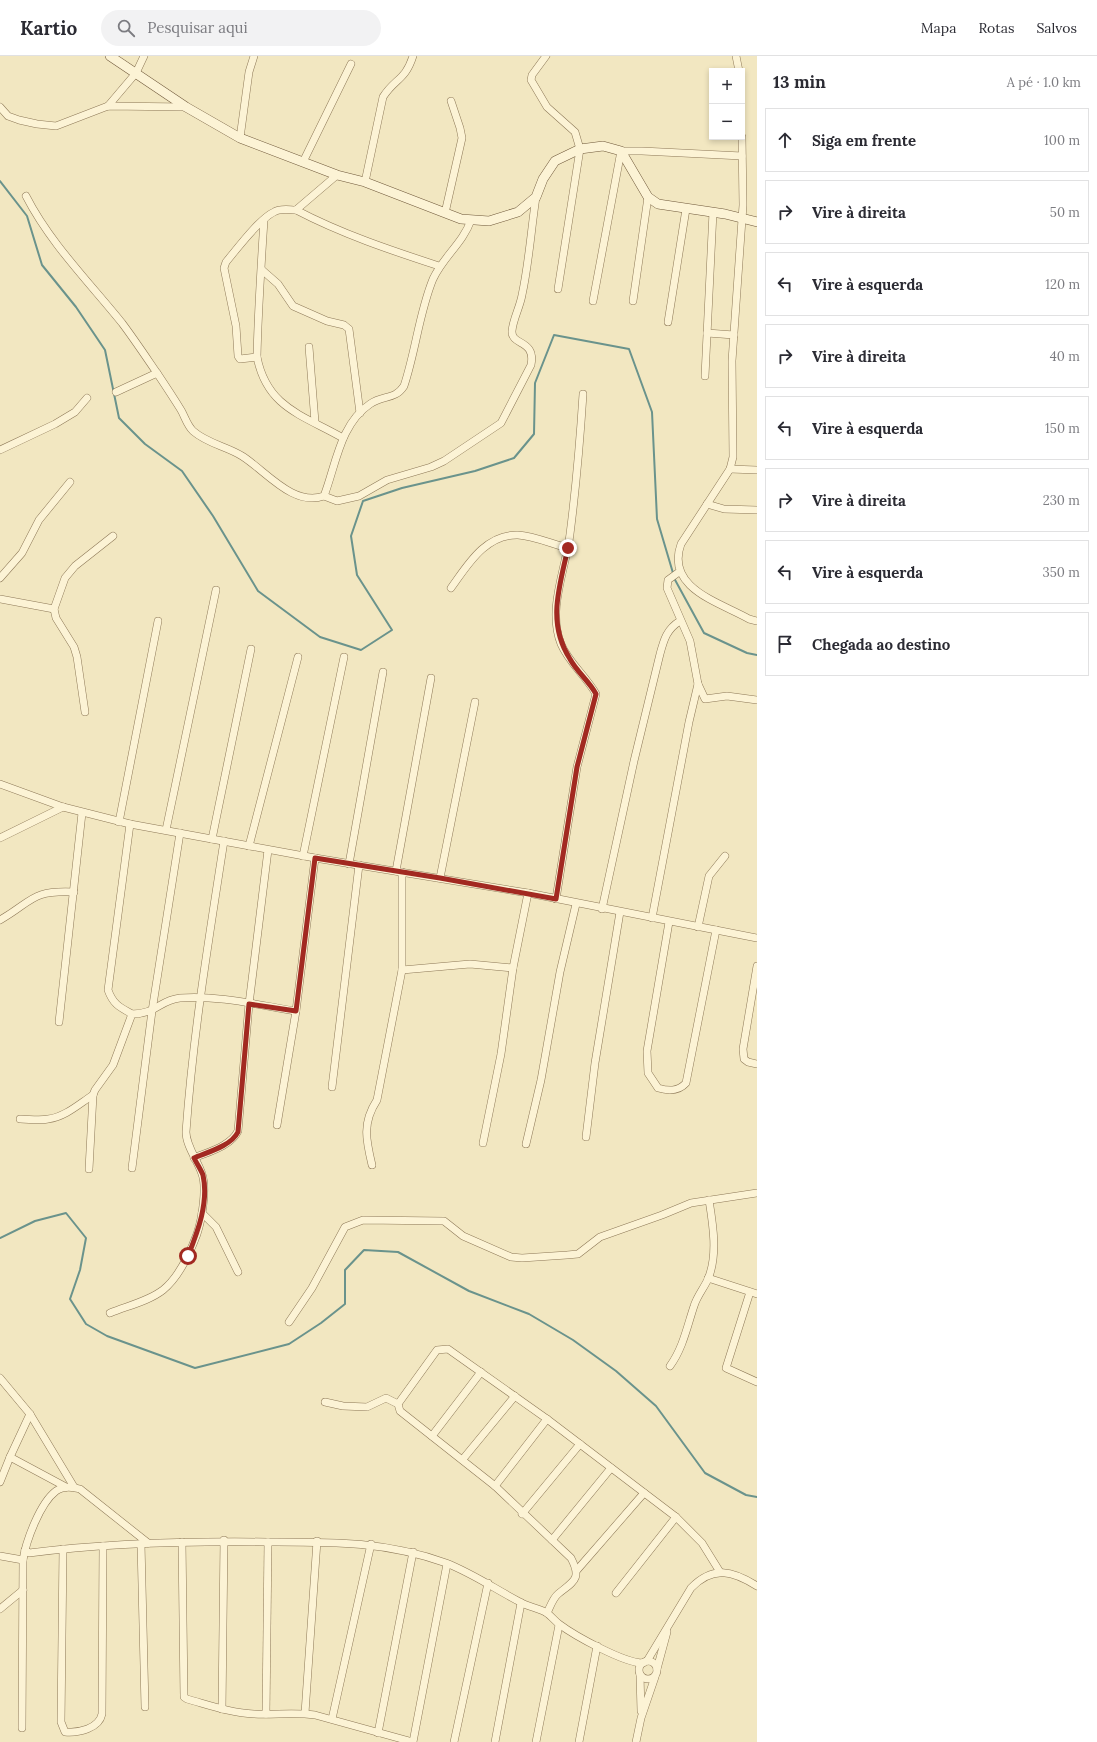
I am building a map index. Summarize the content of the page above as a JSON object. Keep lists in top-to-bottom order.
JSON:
{
  "page": {
    "header": "Kartio",
    "search": "Pesquisar aqui",
    "nav": ["Mapa", "Rotas", "Salvos"],
    "heading": ["13 min", "A pé · 1.0 km"],
    "map_buttons": ["+", "−"],
    "list": [
      ["Siga em frente", "100 m"],
      ["Vire à direita", "50 m"],
      ["Vire à esquerda", "120 m"],
      ["Vire à direita", "40 m"],
      ["Vire à esquerda", "150 m"],
      ["Vire à direita", "230 m"],
      ["Vire à esquerda", "350 m"],
      "Chegada ao destino"
    ]
  }
}
